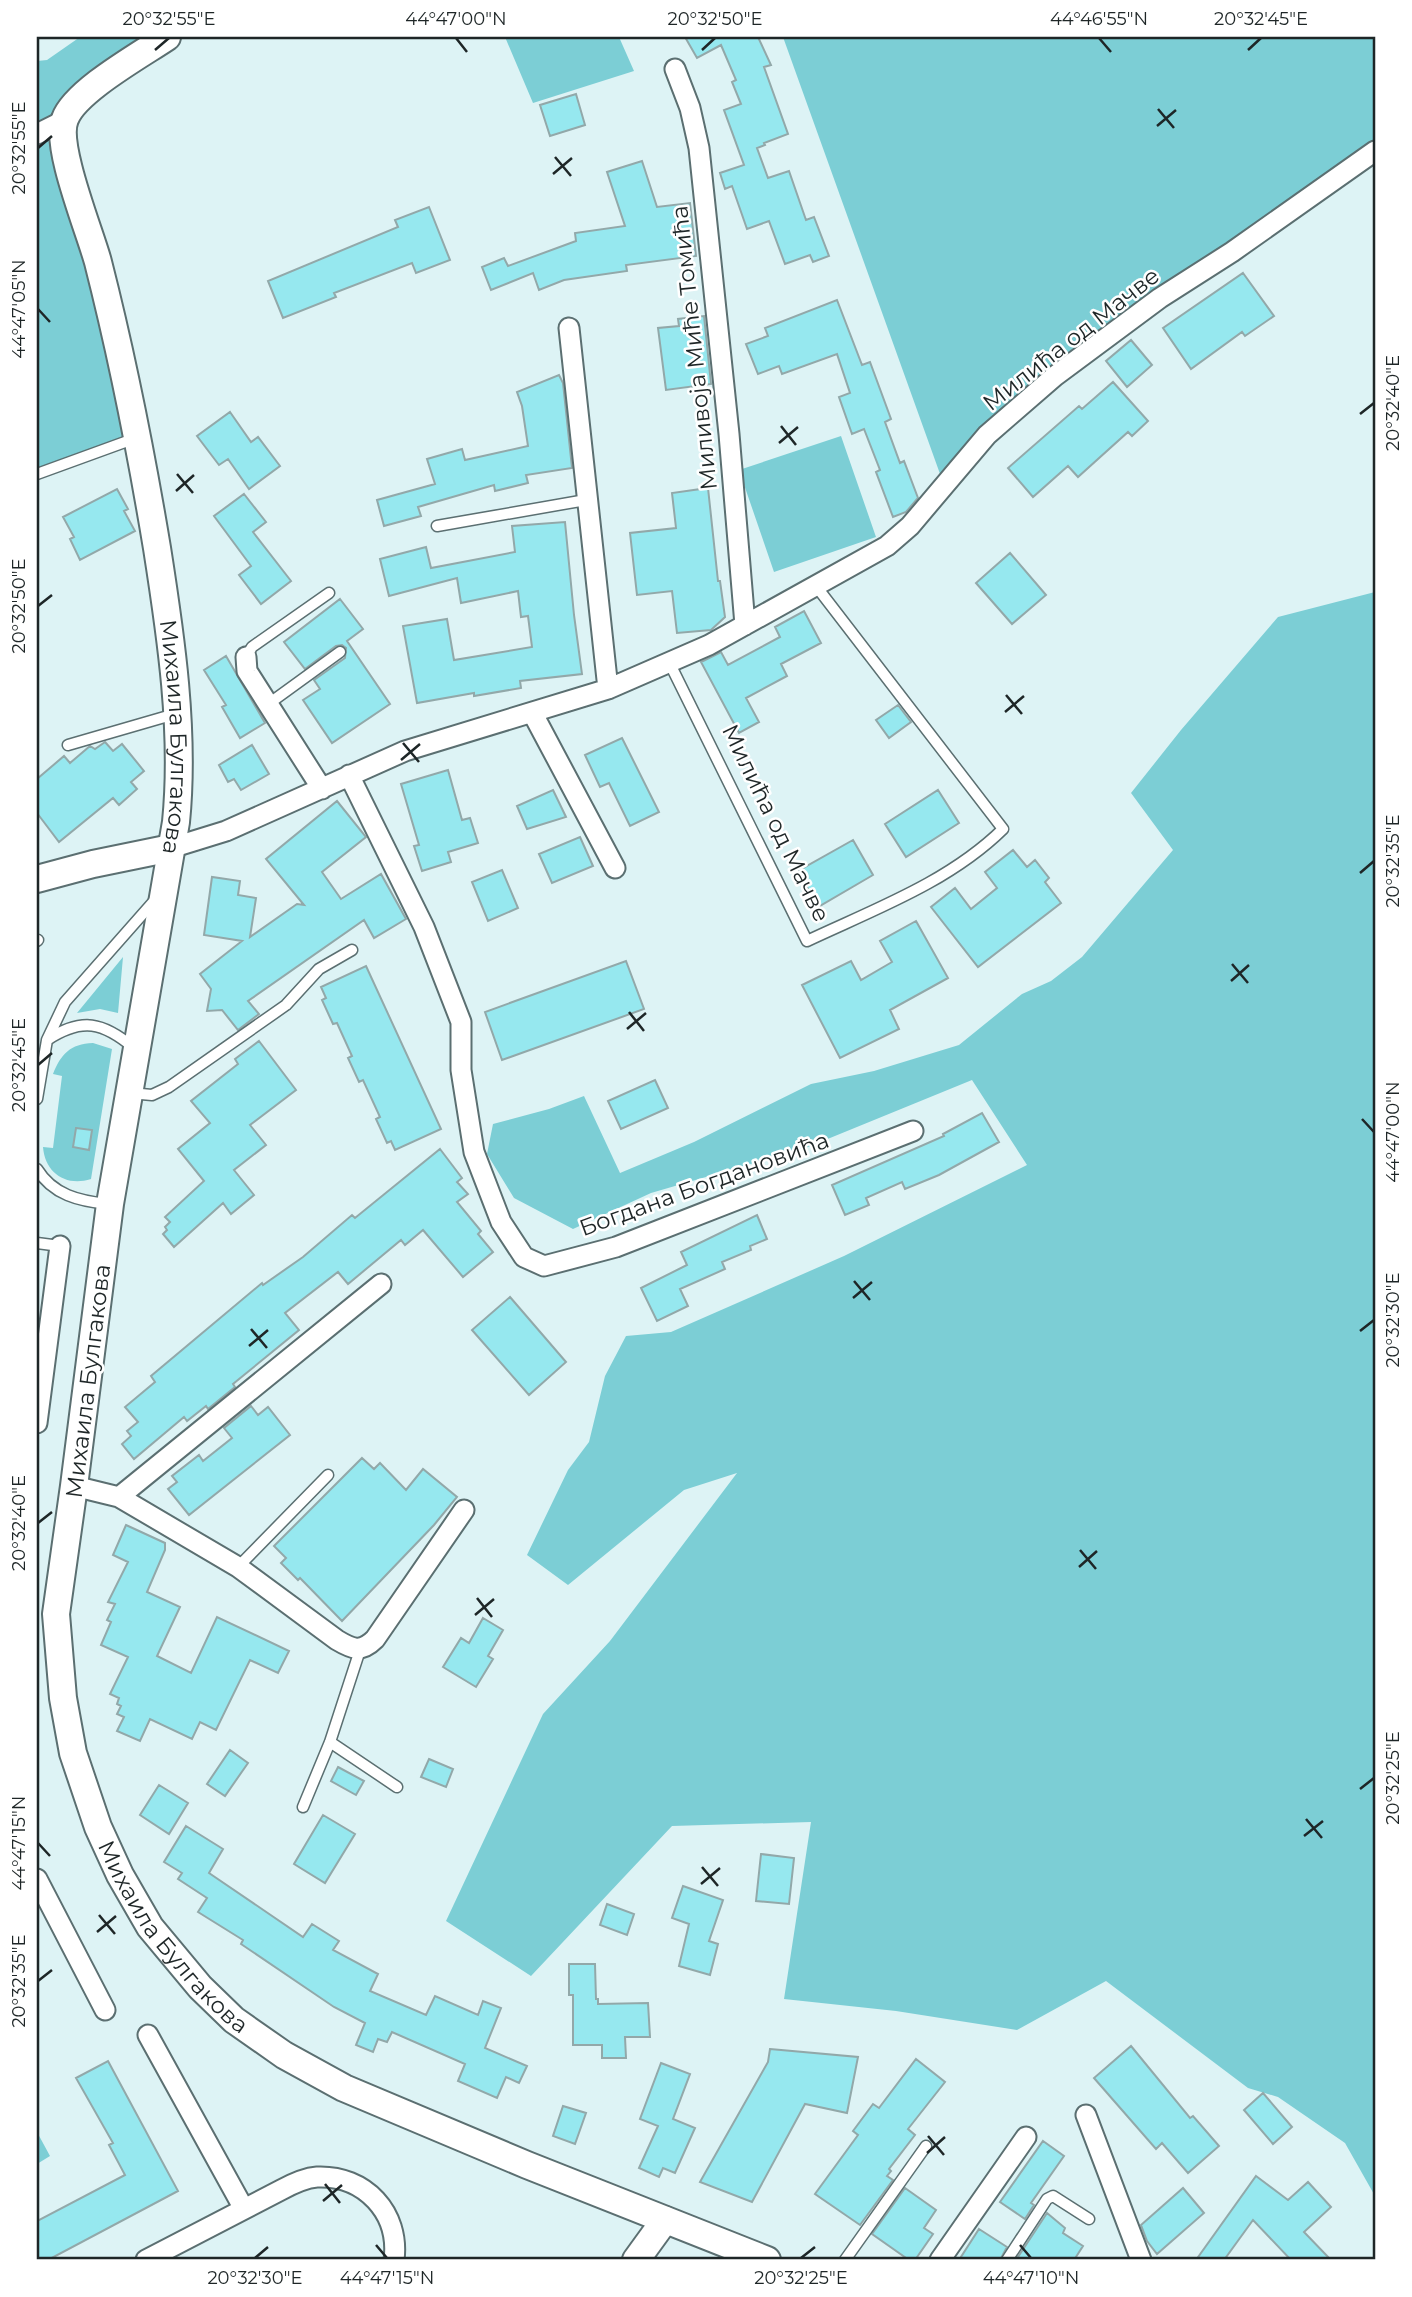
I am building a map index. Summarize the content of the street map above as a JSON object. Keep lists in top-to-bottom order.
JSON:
{
  "streets": {
    "street": [
      "Милића од Мачве",
      "Миливоја Миће Томића",
      "Михаила Булгакова",
      "Богдана Богдановића"
    ]
  },
  "crossings": [
    ["Милића од Мачве", "Миливоја Миће Томића"],
    ["Милића од Мачве", "Михаила Булгакова"],
    ["Милића од Мачве", "Богдана Богдановића"]
  ],
  "coordinates": [
    "20°32'55\"E",
    "44°47'00\"N",
    "20°32'50\"E",
    "44°46'55\"N",
    "20°32'45\"E",
    "44°47'05\"N",
    "20°32'40\"E",
    "20°32'35\"E",
    "20°32'30\"E",
    "20°32'25\"E",
    "44°47'15\"N",
    "44°47'10\"N"
  ]
}
